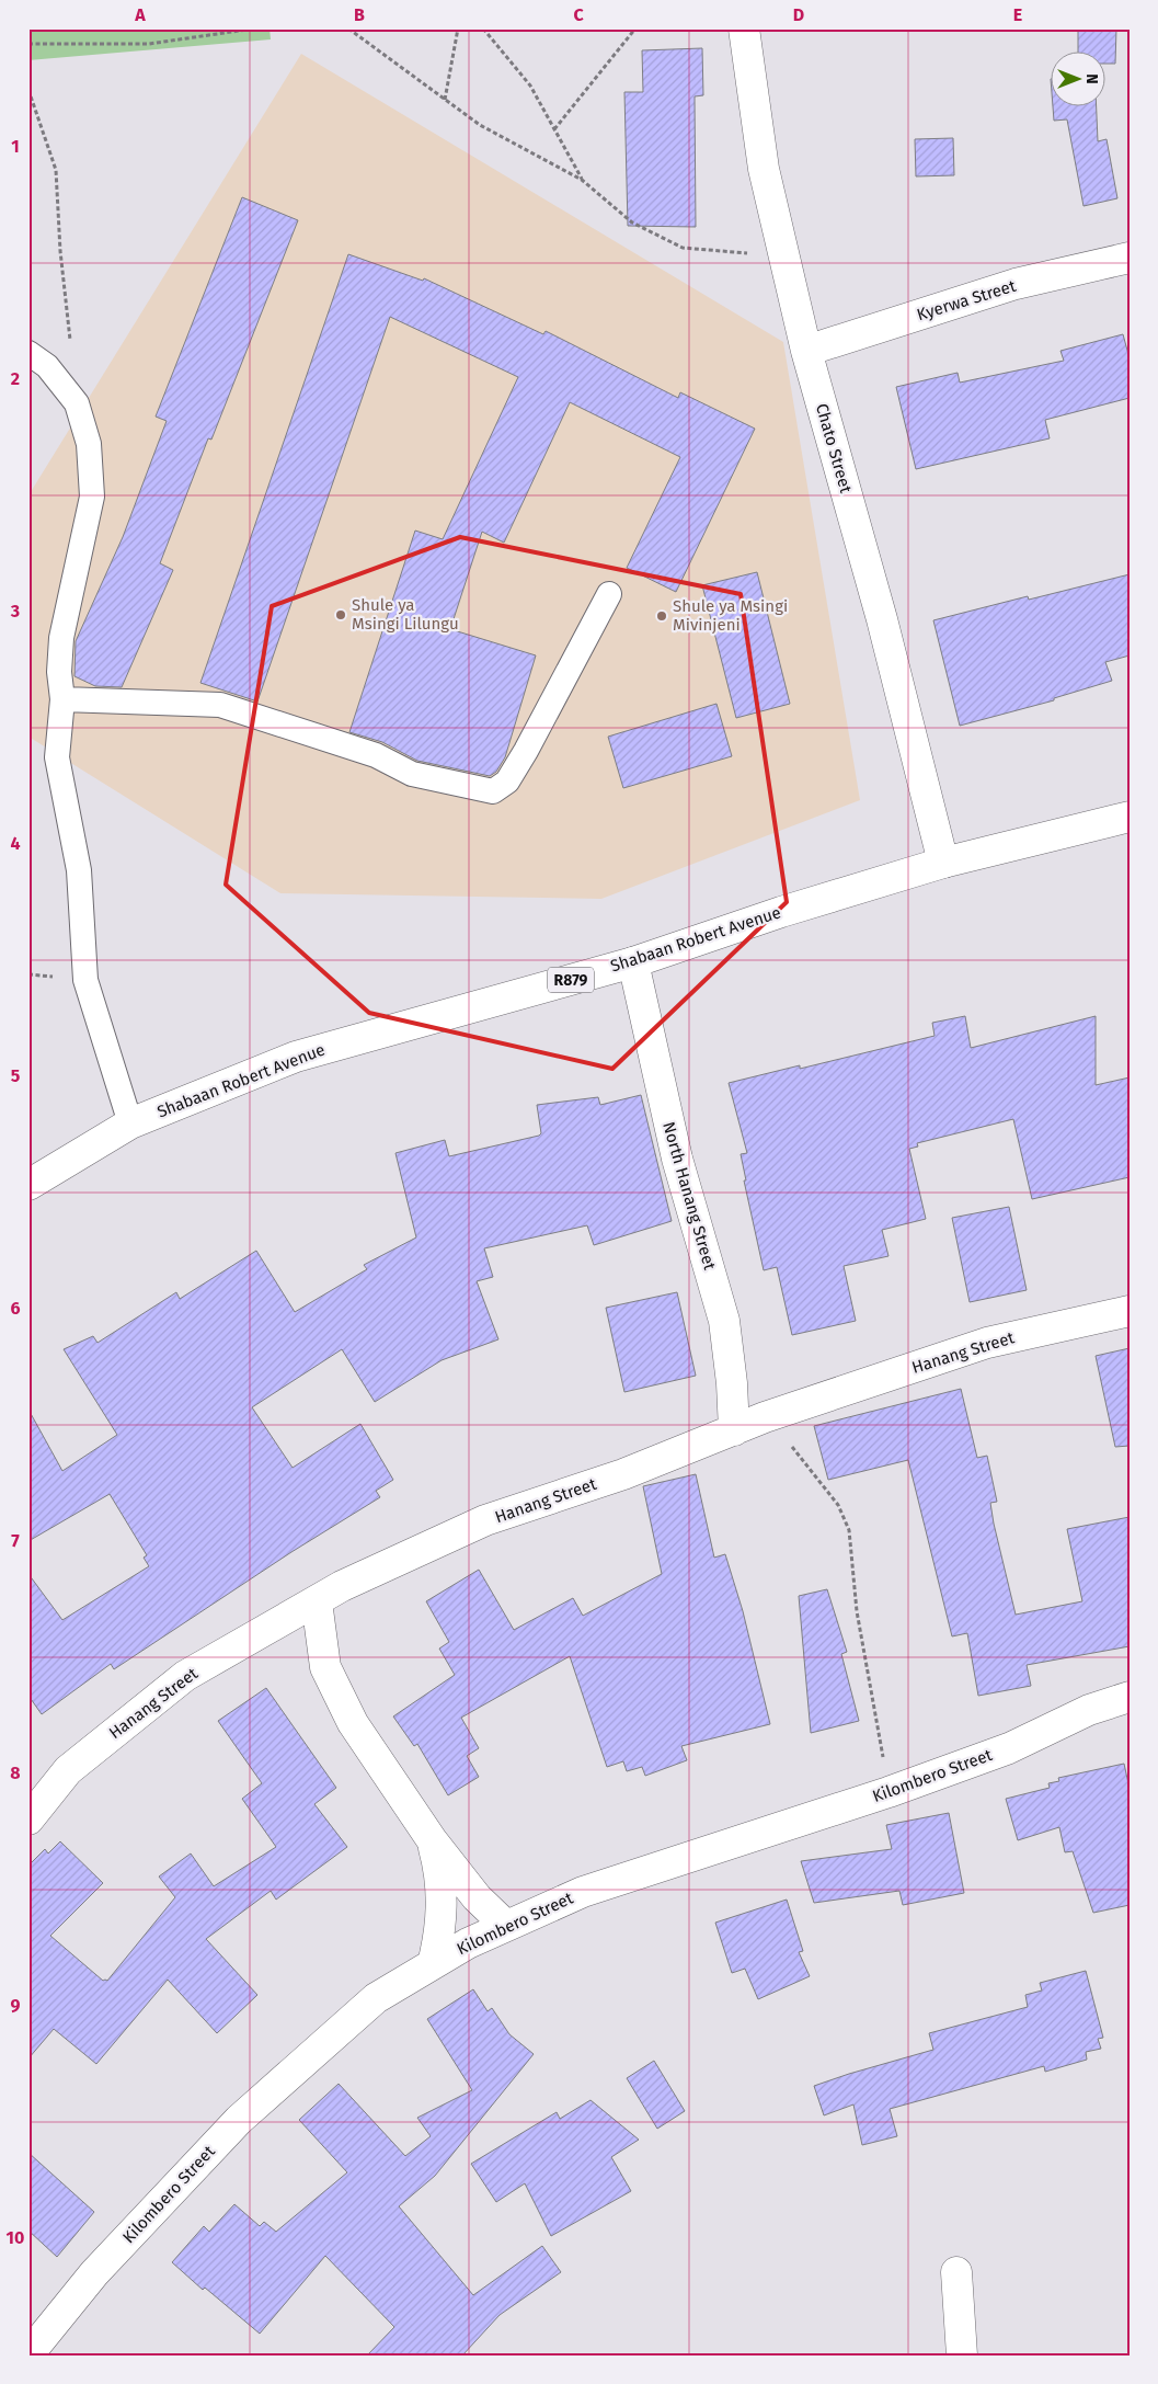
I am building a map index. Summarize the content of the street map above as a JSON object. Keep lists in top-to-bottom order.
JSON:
{
  "streets": {
    "street": [
      "Kyerwa Street",
      "Chato Street",
      "Shabaan Robert Avenue",
      "R879",
      "North Hanang Street",
      "Hanang Street",
      "Kilombero Street"
    ]
  },
  "crossings": [
    ["Kyerwa Street", "Chato Street"],
    ["Chato Street", "Shabaan Robert Avenue"],
    ["Shabaan Robert Avenue", "North Hanang Street"],
    ["North Hanang Street", "Hanang Street"]
  ],
  "places": ["Shule ya Msingi Lilungu", "Shule ya Msingi Mivinjeni"],
  "north": "right",
  "grid": {
    "columns": [
      "A",
      "B",
      "C",
      "D",
      "E"
    ],
    "rows": [
      "1",
      "2",
      "3",
      "4",
      "5",
      "6",
      "7",
      "8",
      "9",
      "10"
    ]
  }
}
